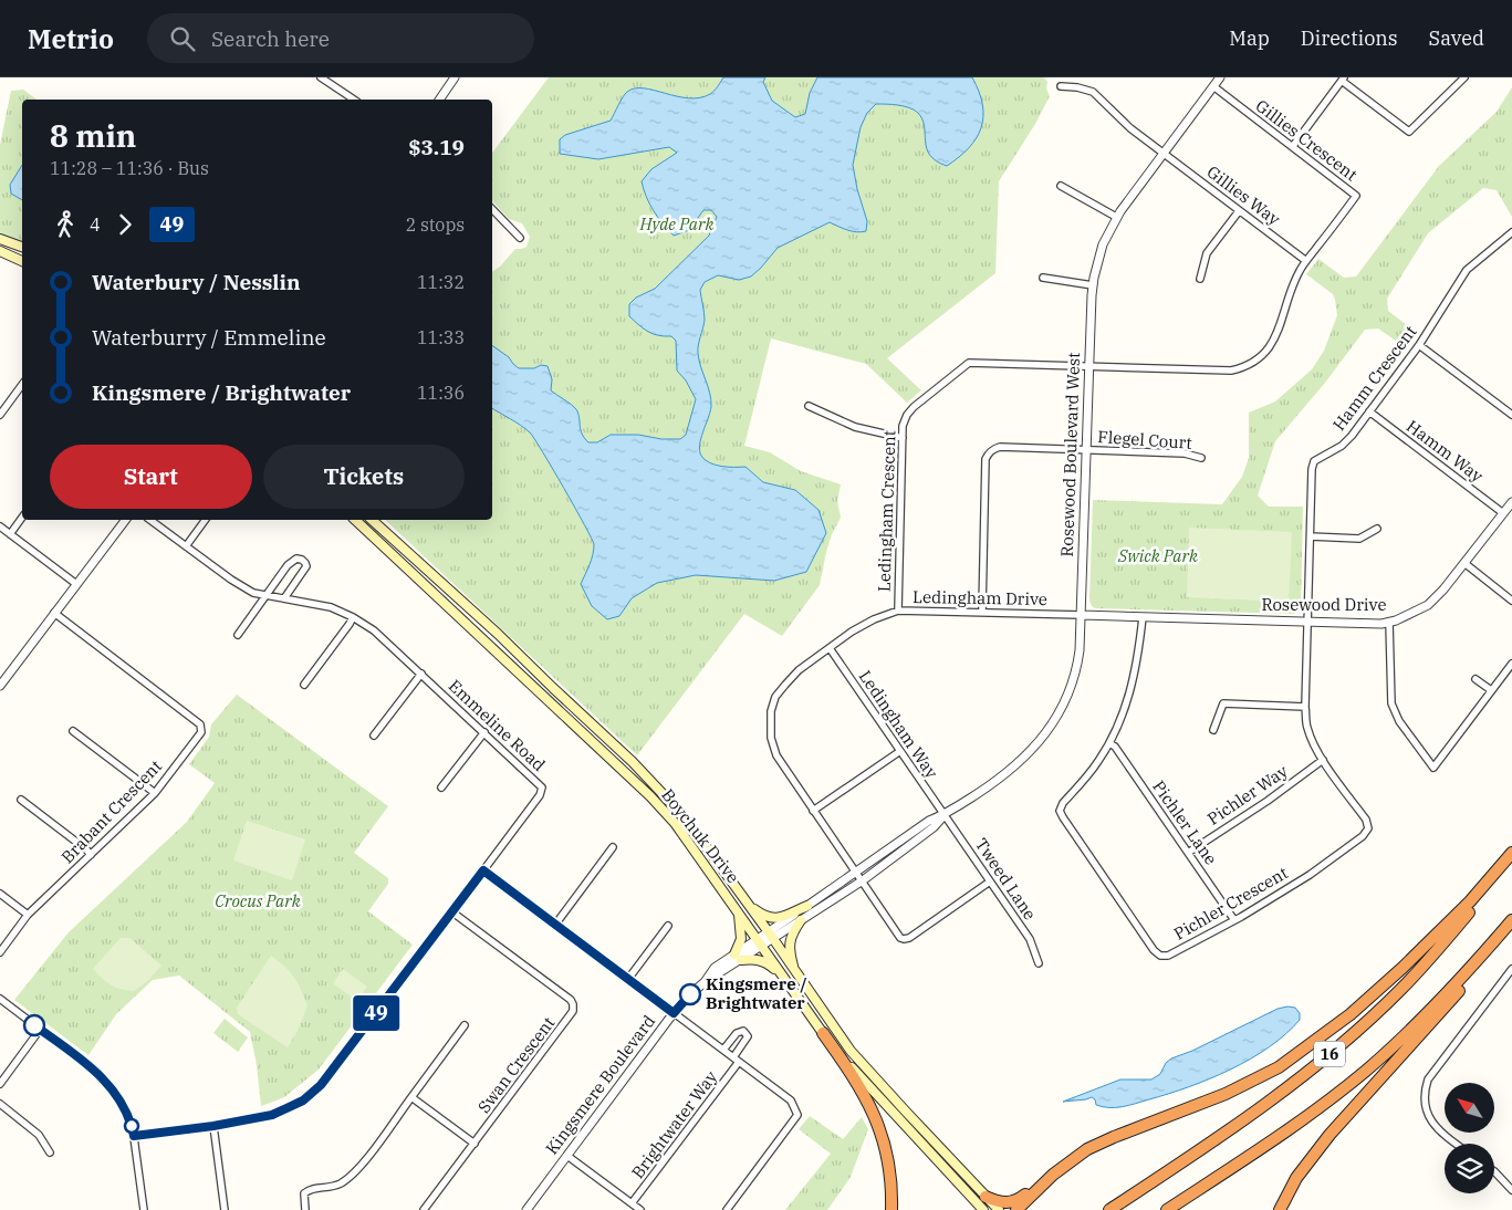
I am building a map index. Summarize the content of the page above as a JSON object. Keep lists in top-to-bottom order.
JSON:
{
  "streets": {
    "highway": ["16"],
    "main road": ["Boychuk Drive"],
    "street": [
      "Gillies Crescent",
      "Gillies Way",
      "Hamm Crescent",
      "Flegel Court",
      "Hamm Way",
      "Rosewood Boulevard West",
      "Ledingham Crescent",
      "Ledingham Drive",
      "Rosewood Drive",
      "Ledingham Way",
      "Emmeline Road",
      "Pichler Way",
      "Brabant Crescent",
      "Pichler Lane",
      "Tweed Lane",
      "Pichler Crescent",
      "Swan Crescent",
      "Kingsmere Boulevard",
      "Brightwater Way"
    ]
  },
  "crossings": [
    ["Gillies Crescent", "Gillies Way"],
    ["Gillies Crescent", "Rosewood Boulevard West"],
    ["Gillies Crescent", "Ledingham Crescent"],
    ["Gillies Way", "Rosewood Boulevard West"],
    ["Hamm Crescent", "Hamm Way"],
    ["Hamm Crescent", "Rosewood Drive"],
    ["Hamm Crescent", "Pichler Crescent"],
    ["Flegel Court", "Rosewood Boulevard West"],
    ["Flegel Court", "Ledingham Drive"],
    ["Hamm Way", "Rosewood Drive"],
    ["Rosewood Boulevard West", "Ledingham Crescent"],
    ["Rosewood Boulevard West", "Ledingham Drive"],
    ["Rosewood Boulevard West", "Rosewood Drive"],
    ["Rosewood Boulevard West", "Ledingham Way"],
    ["Rosewood Boulevard West", "Boychuk Drive"],
    ["Rosewood Boulevard West", "Tweed Lane"],
    ["Rosewood Boulevard West", "Kingsmere Boulevard"],
    ["Ledingham Crescent", "Ledingham Drive"],
    ["Ledingham Drive", "Rosewood Drive"],
    ["Ledingham Drive", "Ledingham Way"],
    ["Ledingham Drive", "Tweed Lane"],
    ["Rosewood Drive", "Pichler Crescent"],
    ["Ledingham Way", "Tweed Lane"],
    ["Emmeline Road", "Swan Crescent"],
    ["Pichler Way", "Pichler Lane"],
    ["Pichler Way", "Pichler Crescent"],
    ["Pichler Lane", "Pichler Crescent"],
    ["Boychuk Drive", "Kingsmere Boulevard"]
  ],
  "parks": ["Hyde Park", "Swick Park", "Crocus Park"],
  "places": ["Kingsmere / Brightwater"],
  "lines": ["bus line 49"],
  "north": "top left",
  "page": {
    "header": "Metrio",
    "search": "Search here",
    "nav": ["Map", "Directions", "Saved"],
    "on_map": "49",
    "heading": ["8 min", "11:28 – 11:36 · Bus", "$3.19"],
    "legs": ["4", "49", "2 stops"],
    "list": [
      {
        "name": "Waterbury / Nesslin",
        "value": "11:32"
      },
      {
        "name": "Waterburry / Emmeline",
        "value": "11:33"
      },
      {
        "name": "Kingsmere / Brightwater",
        "value": "11:36"
      }
    ],
    "buttons": ["Start", "Tickets"]
  }
}
